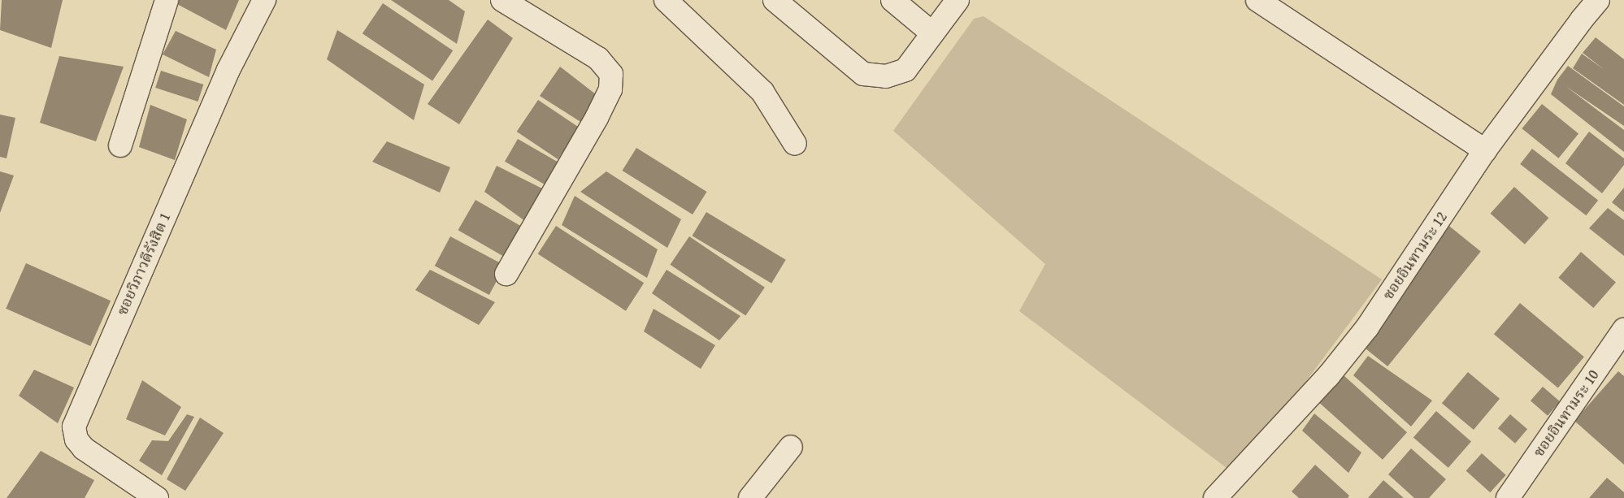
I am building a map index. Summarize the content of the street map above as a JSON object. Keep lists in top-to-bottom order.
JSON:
{
  "streets": {
    "street": ["ซอยอินทามระ 12", "ซอยวิภาวดีรังสิต 1", "ซอยอินทามระ 10"]
  }
}
